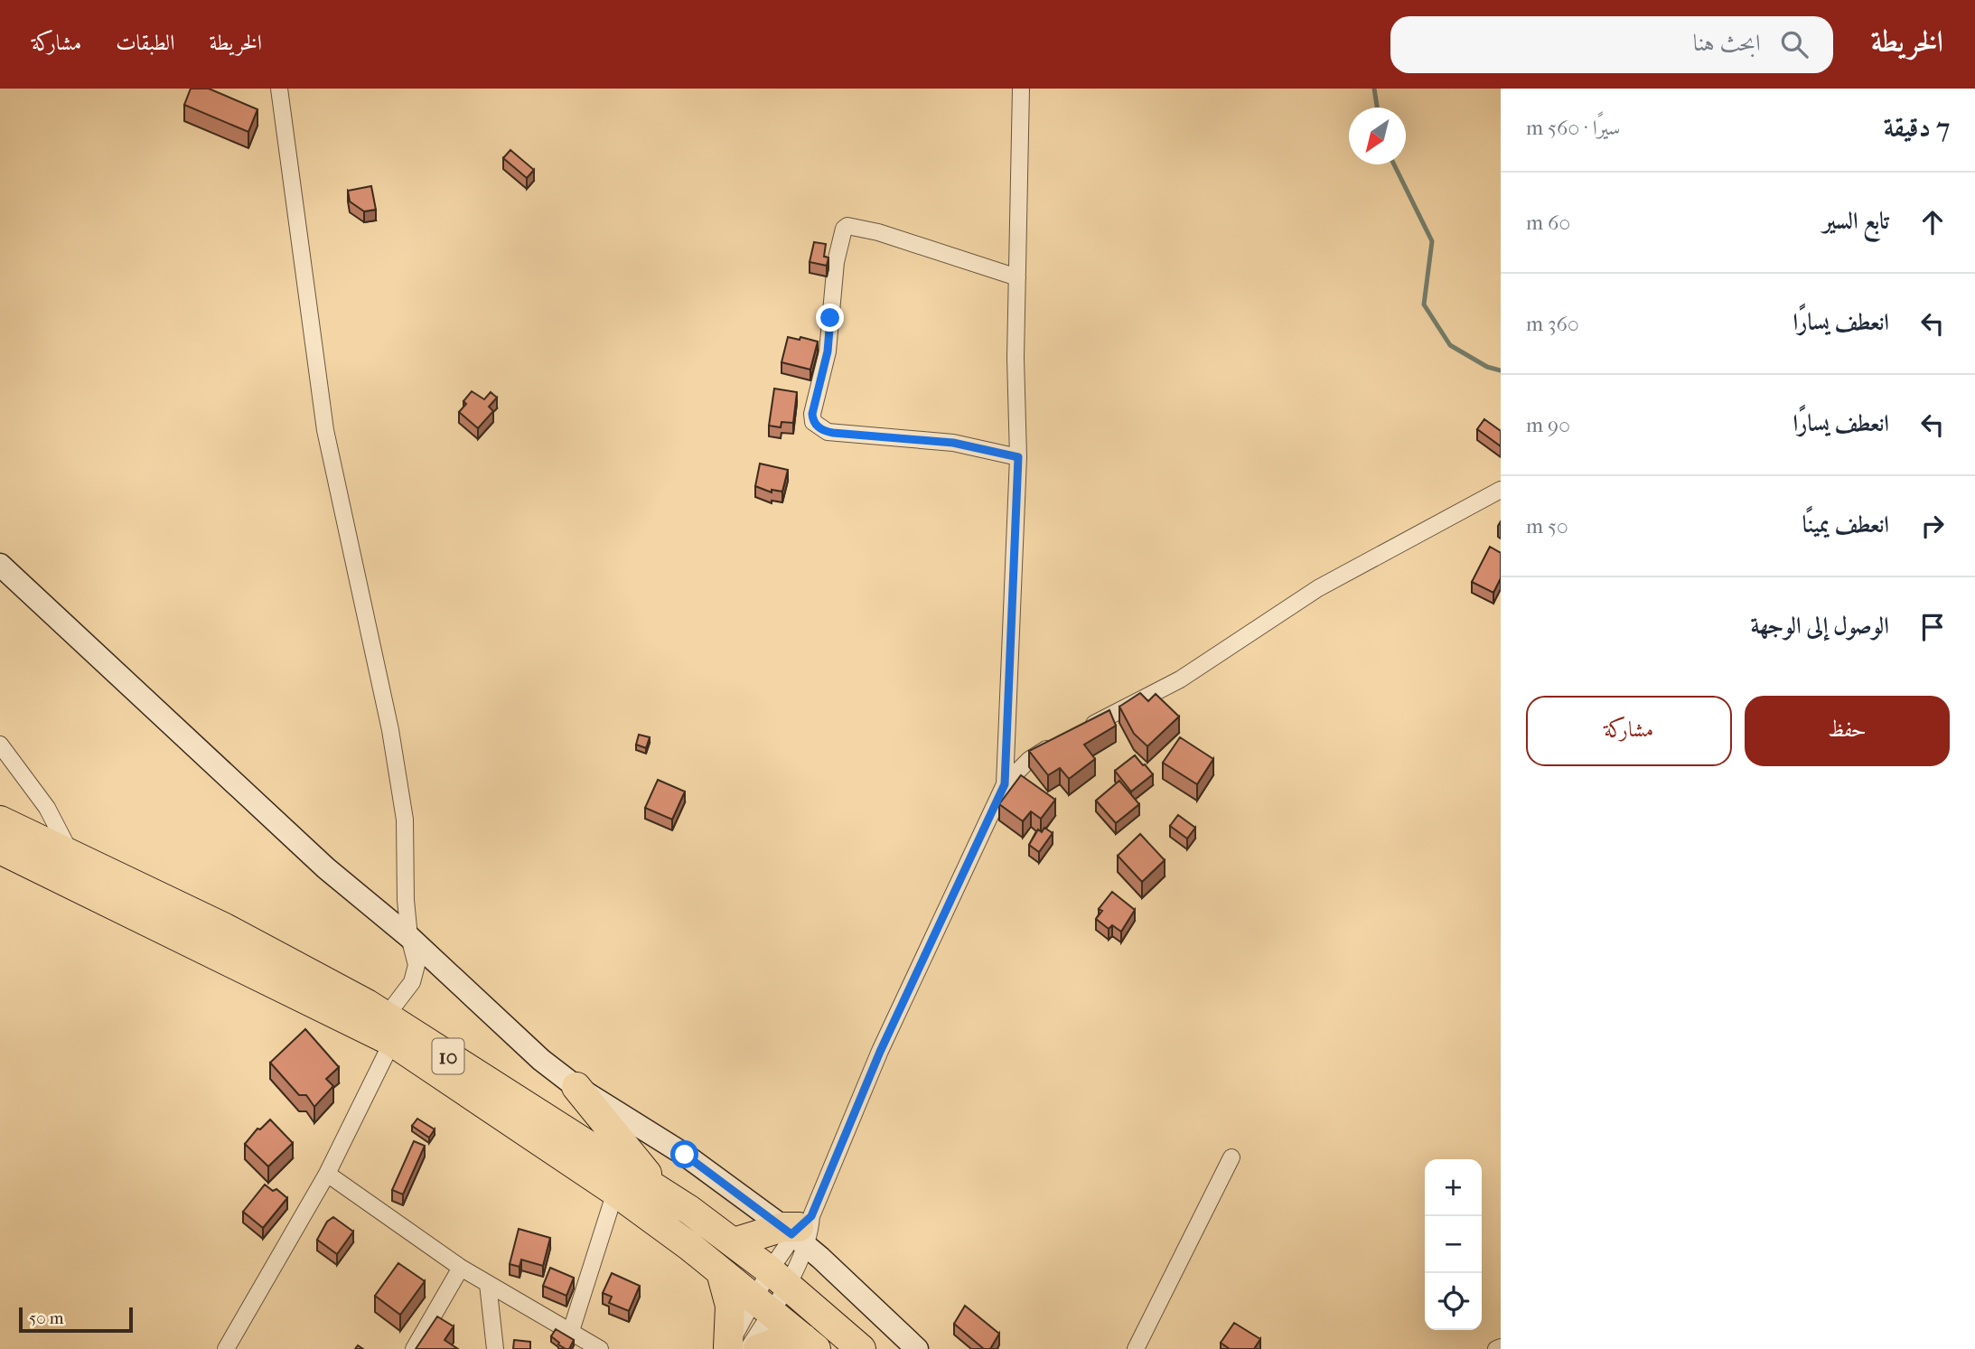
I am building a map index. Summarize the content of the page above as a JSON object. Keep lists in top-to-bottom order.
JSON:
{
  "streets": {
    "highway": ["10"]
  },
  "scale_bar": "50 m",
  "north": "bottom left",
  "page": {
    "header": "الخريطة",
    "search": "ابحث هنا",
    "nav": ["الخريطة", "الطبقات", "مشاركة"],
    "heading": ["7 دقيقة", "سيرًا · 560 m"],
    "list": [
      ["تابع السير", "60 m"],
      ["انعطف يسارًا", "360 m"],
      ["انعطف يسارًا", "90 m"],
      ["انعطف يمينًا", "50 m"],
      "الوصول إلى الوجهة"
    ],
    "buttons": ["حفظ", "مشاركة"],
    "map_buttons": ["+", "−"],
    "scale": "50 m"
  }
}
